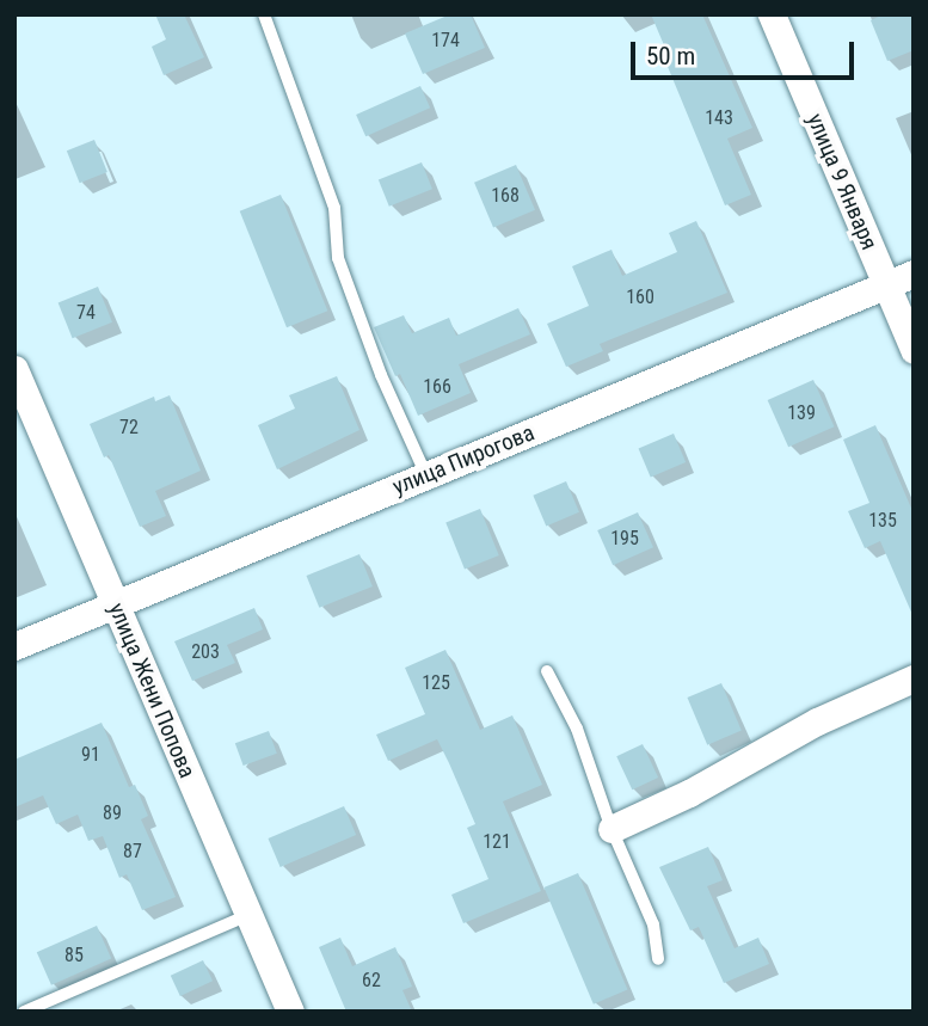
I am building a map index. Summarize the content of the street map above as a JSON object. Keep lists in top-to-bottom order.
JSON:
{
  "streets": {
    "street": ["улица 9 Января", "улица Пирогова", "улица Жени Попова"]
  },
  "crossings": [
    ["улица 9 Января", "улица Пирогова"],
    ["улица Пирогова", "улица Жени Попова"]
  ],
  "house_numbers": [
    "174",
    "143",
    "168",
    "160",
    "74",
    "166",
    "139",
    "72",
    "135",
    "195",
    "203",
    "125",
    "91",
    "89",
    "121",
    "87",
    "85",
    "62"
  ],
  "scale_bar": "50 m"
}
